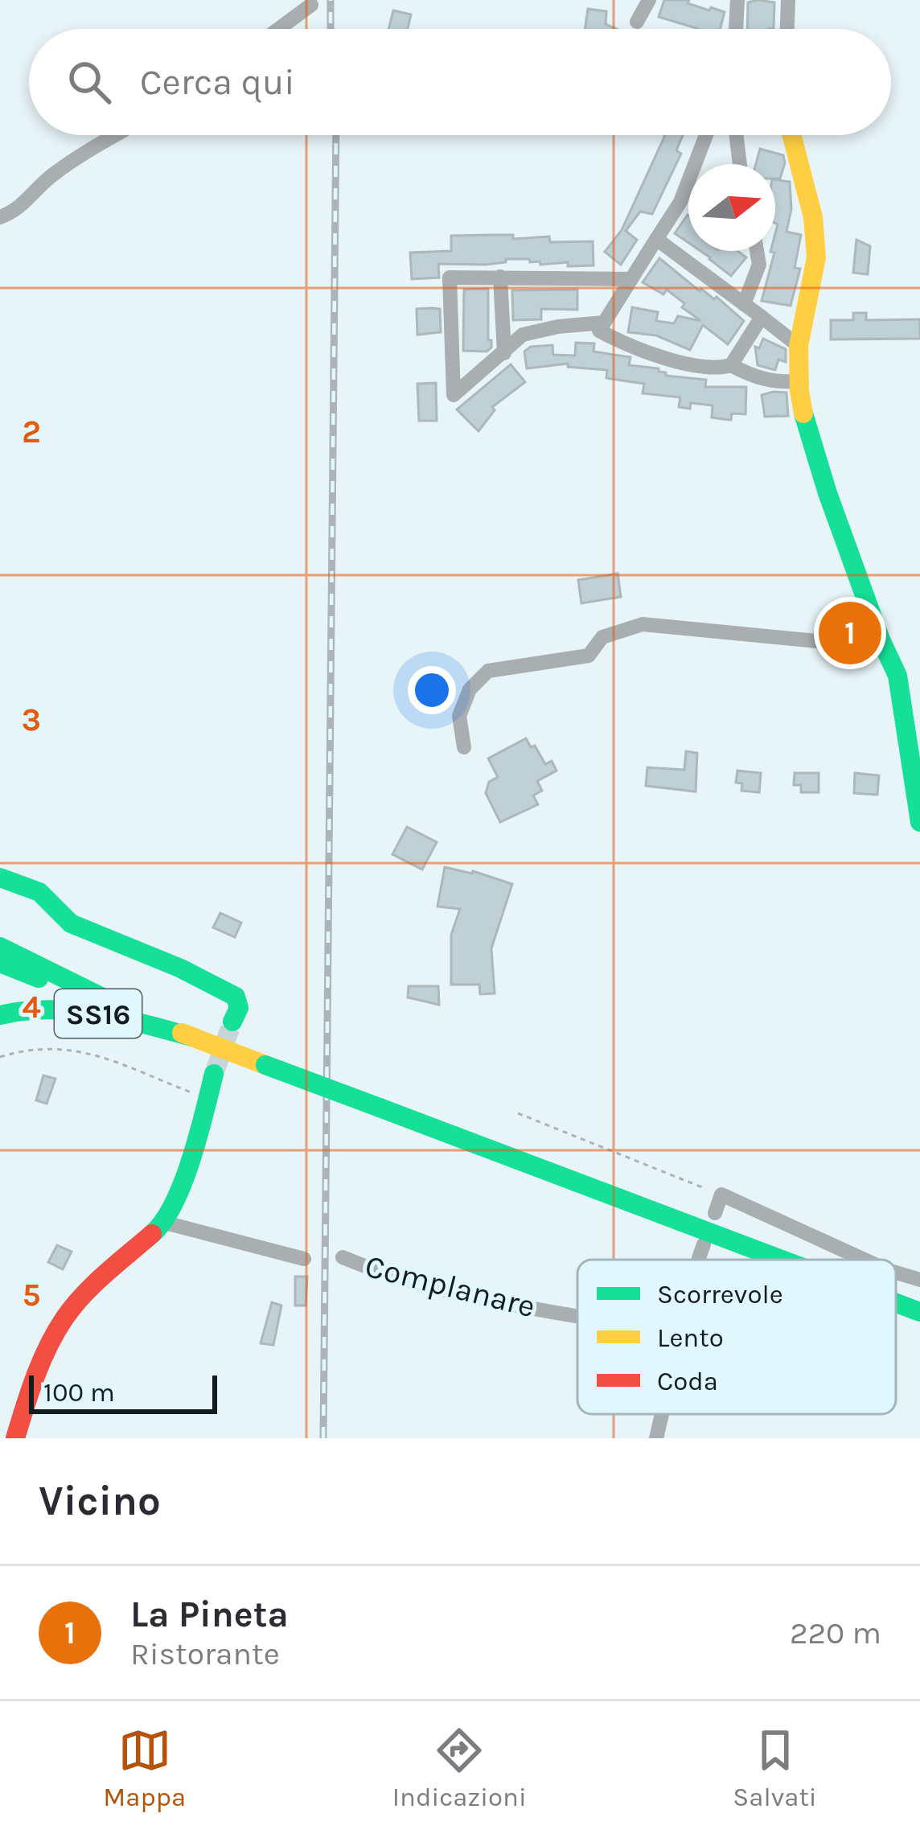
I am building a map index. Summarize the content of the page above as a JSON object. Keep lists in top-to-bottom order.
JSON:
{
  "streets": {
    "main road": ["SS16"],
    "street": ["Complanare"]
  },
  "legend": ["Scorrevole", "Lento", "Coda"],
  "scale_bar": "100 m",
  "north": "right",
  "page": {
    "search": "Cerca qui",
    "pins": "1",
    "scale": "100 m",
    "heading": "Vicino",
    "list": [
      {
        "mark": "1",
        "name": "La Pineta",
        "note": "Ristorante",
        "value": "220 m"
      }
    ],
    "nav": ["Mappa", "Indicazioni", "Salvati"]
  },
  "grid": {
    "rows": [
      "2",
      "3",
      "4",
      "5"
    ]
  }
}
